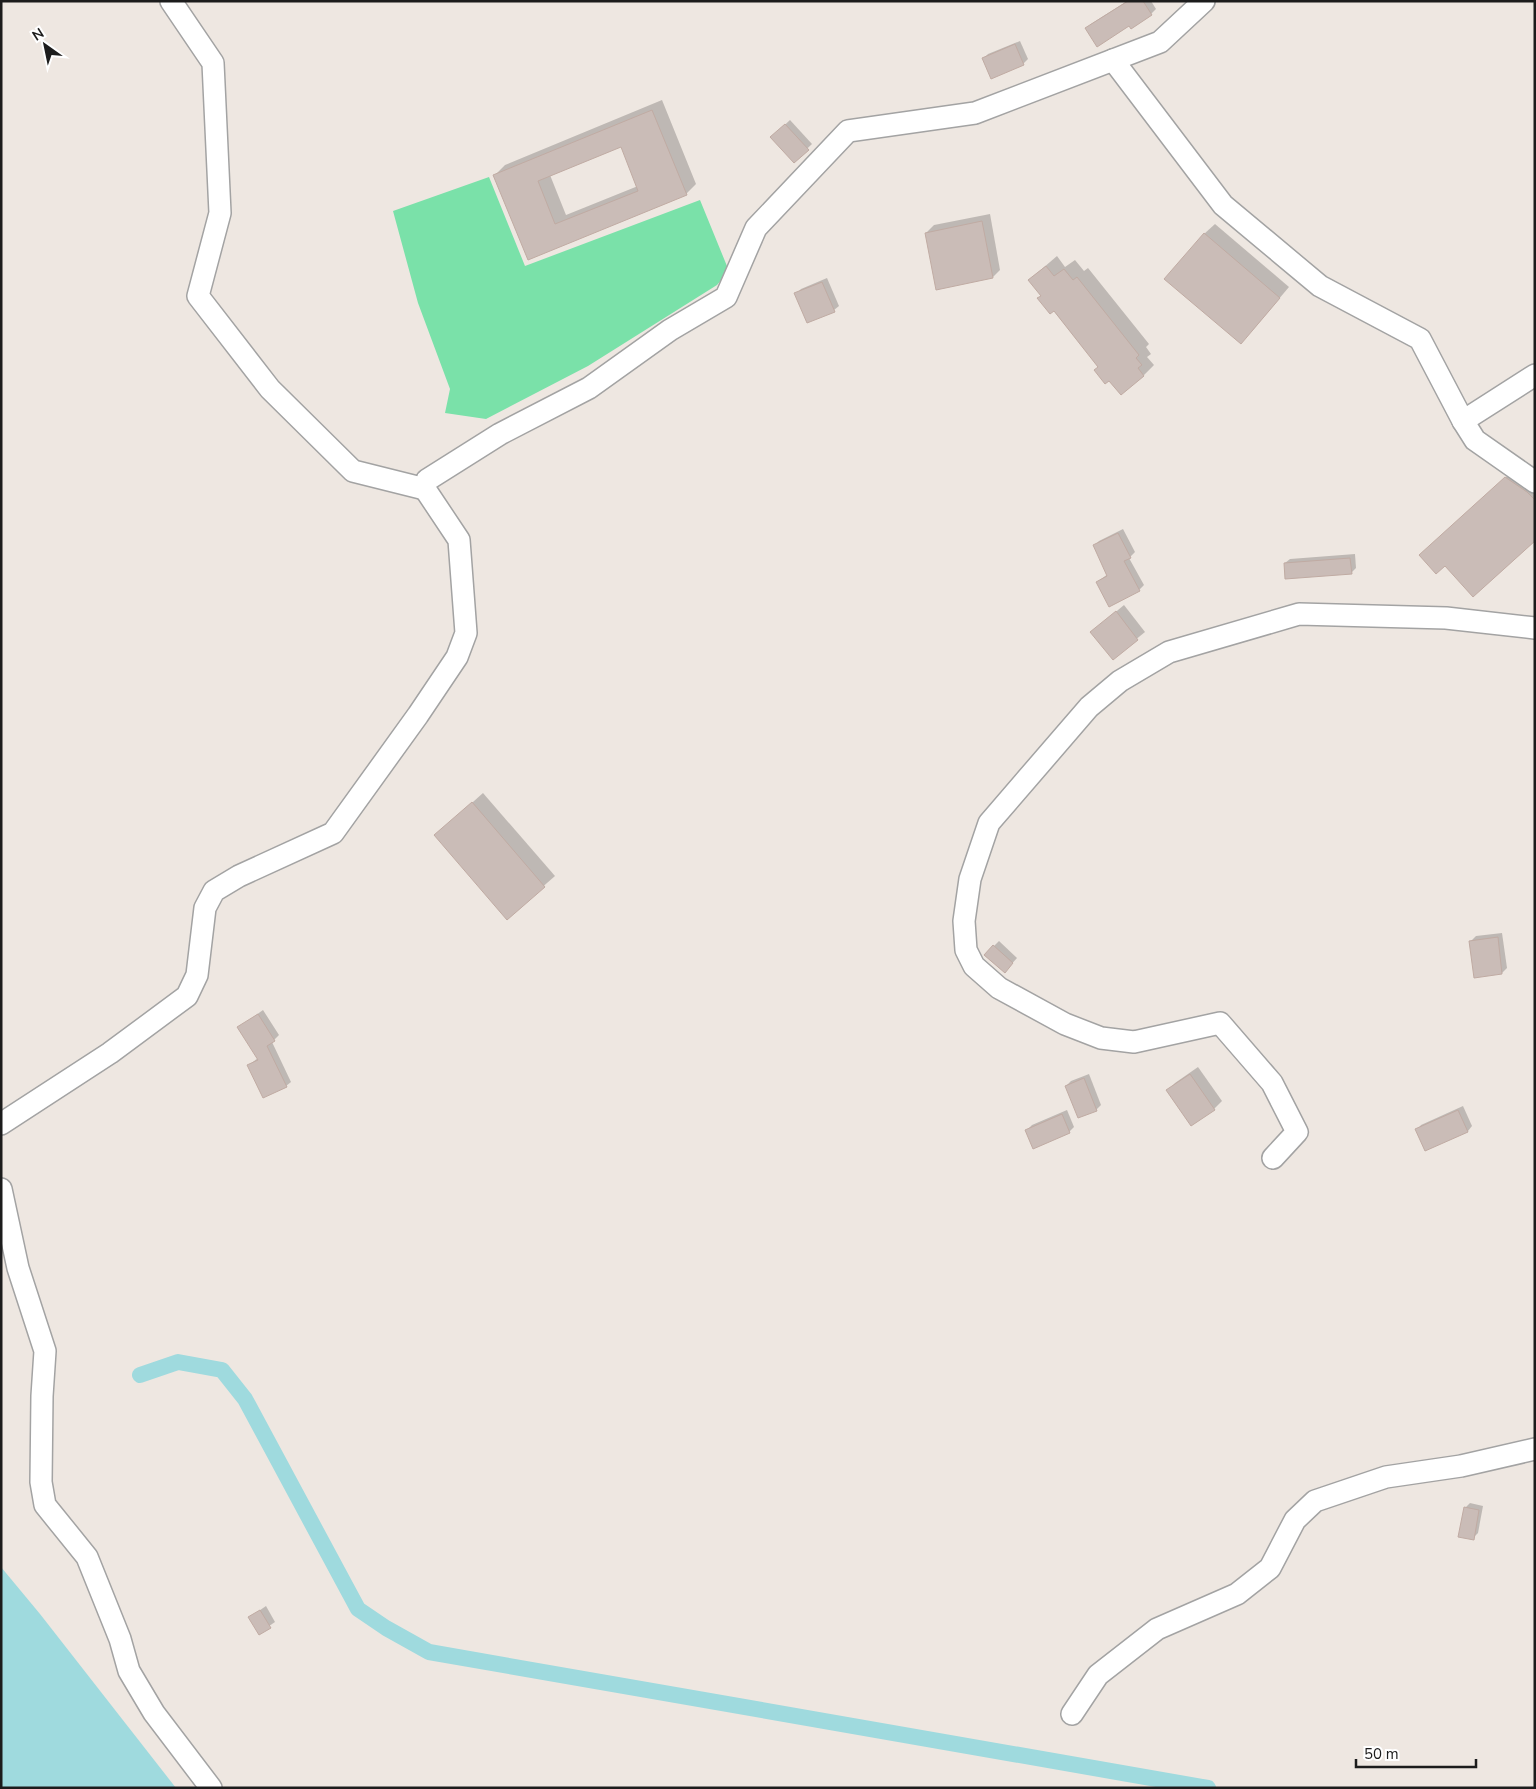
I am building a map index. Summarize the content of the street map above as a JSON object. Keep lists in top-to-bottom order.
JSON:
{
  "scale_bar": "50 m",
  "north": "top left"
}
